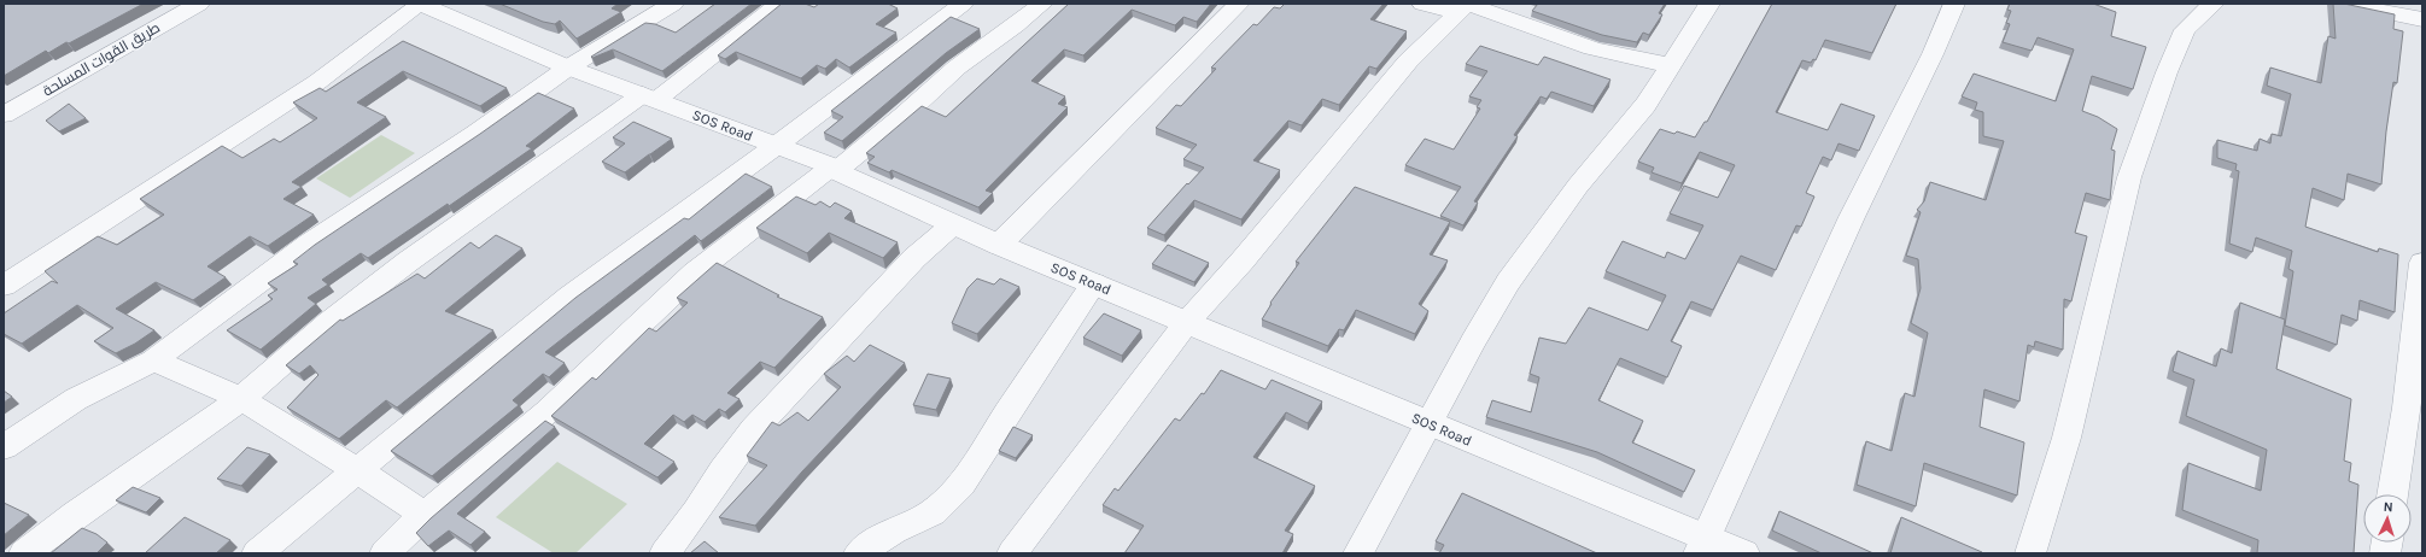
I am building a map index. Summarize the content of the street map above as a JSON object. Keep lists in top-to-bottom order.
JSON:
{
  "streets": {
    "street": ["طريق القوات المسلحة", "SOS Road"]
  },
  "north": "top"
}
